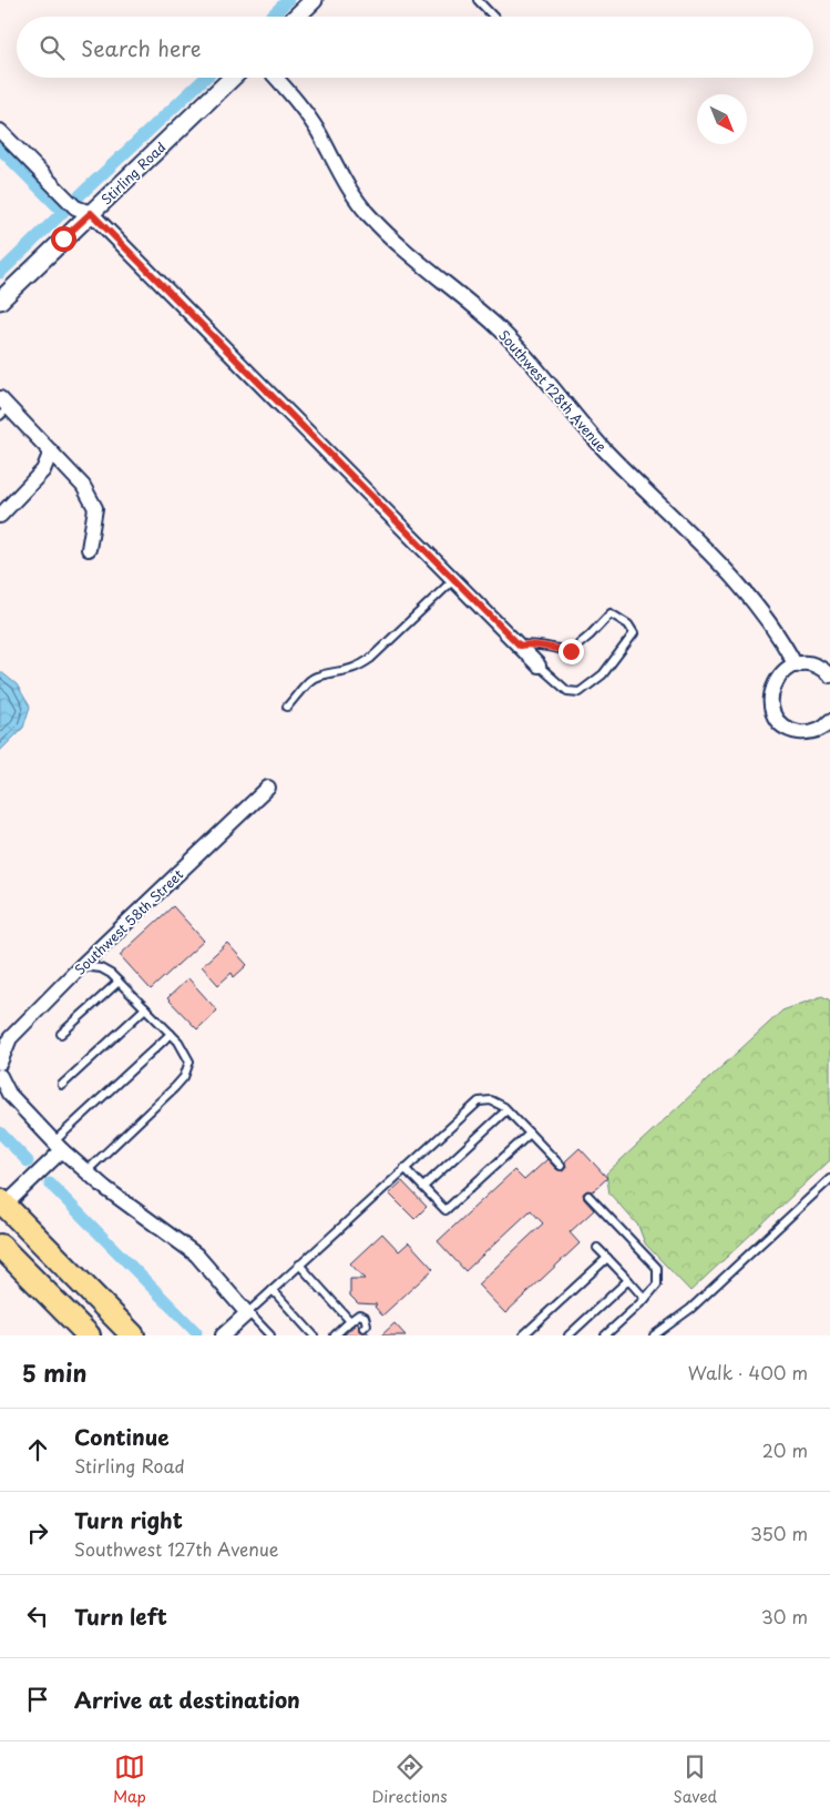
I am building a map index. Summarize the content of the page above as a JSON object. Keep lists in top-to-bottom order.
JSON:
{
  "streets": {
    "street": ["Stirling Road", "Southwest 128th Avenue", "Southwest 58th Street"]
  },
  "north": "bottom right",
  "page": {
    "search": "Search here",
    "heading": ["5 min", "Walk · 400 m"],
    "list": [
      ["Continue", "Stirling Road", "20 m"],
      ["Turn right", "Southwest 127th Avenue", "350 m"],
      ["Turn left", "30 m"],
      "Arrive at destination"
    ],
    "nav": ["Map", "Directions", "Saved"]
  }
}
